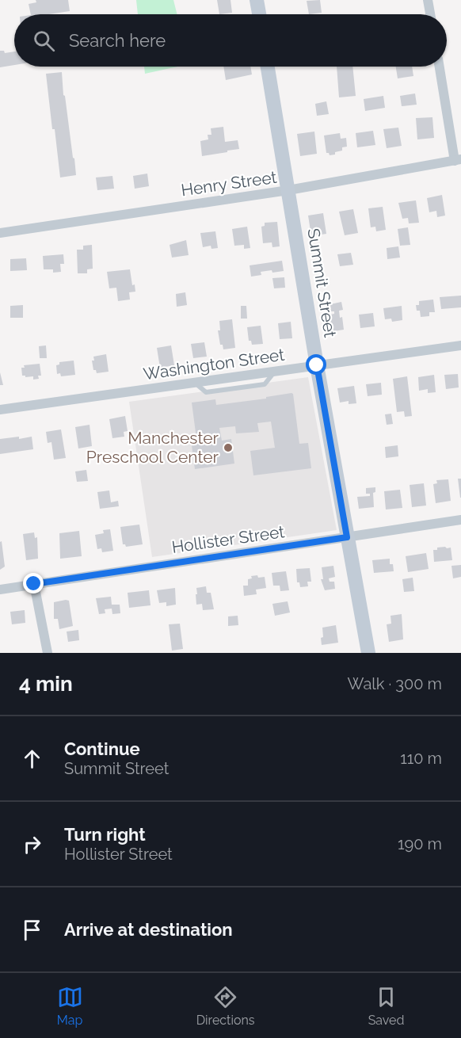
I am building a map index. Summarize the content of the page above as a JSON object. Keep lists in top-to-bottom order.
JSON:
{
  "streets": {
    "street": [
      "Henry Street",
      "Summit Street",
      "Washington Street",
      "Hollister Street"
    ]
  },
  "crossings": [
    ["Henry Street", "Summit Street"],
    ["Summit Street", "Washington Street"],
    ["Summit Street", "Hollister Street"]
  ],
  "places": ["Manchester Preschool Center"],
  "page": {
    "search": "Search here",
    "heading": ["4 min", "Walk · 300 m"],
    "list": [
      ["Continue", "Summit Street", "110 m"],
      ["Turn right", "Hollister Street", "190 m"],
      "Arrive at destination"
    ],
    "nav": ["Map", "Directions", "Saved"]
  }
}
